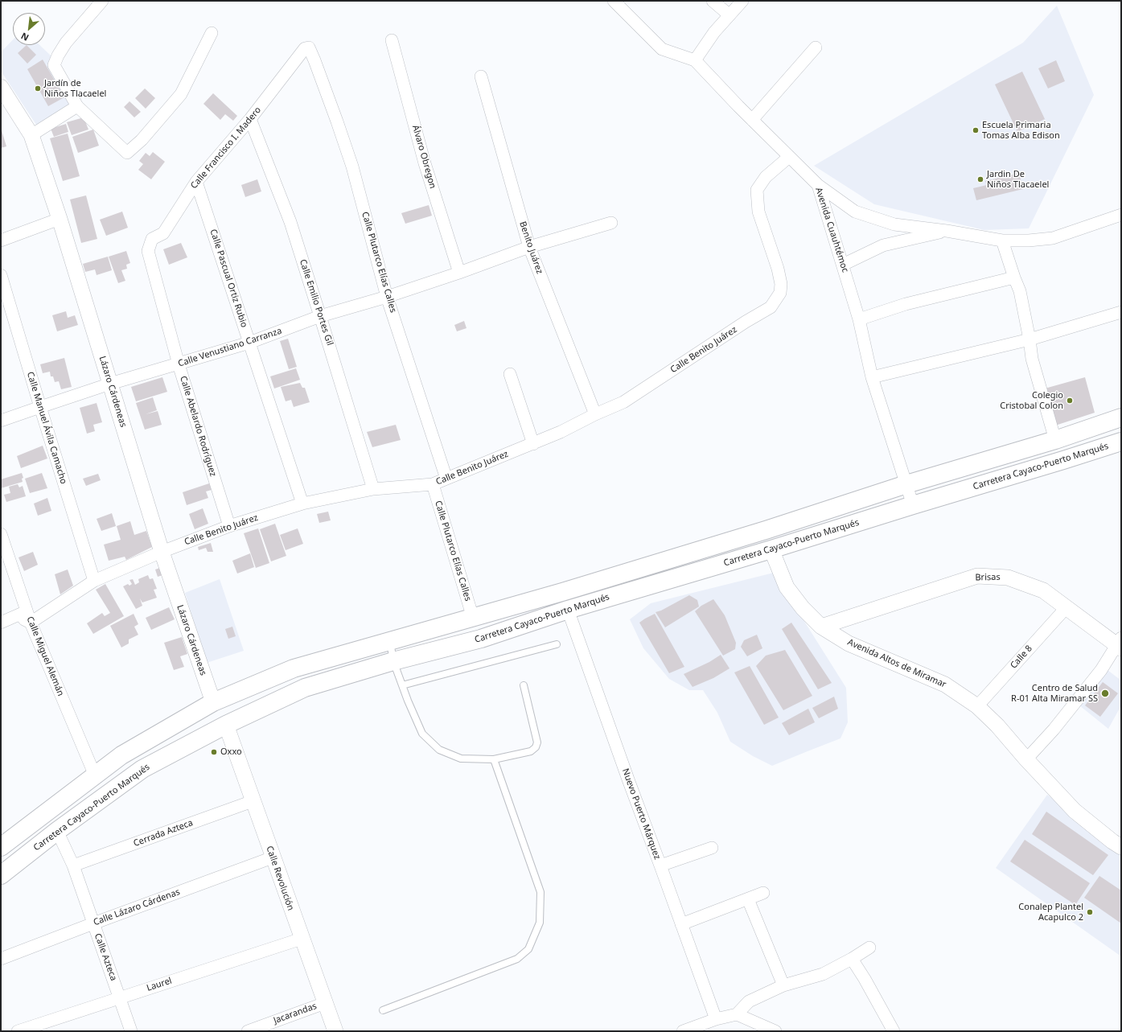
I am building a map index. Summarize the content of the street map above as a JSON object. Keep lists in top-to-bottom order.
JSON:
{
  "streets": {
    "main road": ["Carretera Cayaco-Puerto Marqués"],
    "street": [
      "Calle Francisco I. Madero",
      "Álvaro Obregon",
      "Avenida Cuauhtémoc",
      "Benito Juárez",
      "Calle Plutarco Elías Calles",
      "Calle Pascual Ortiz Rubio",
      "Calle Emilio Portes Gil",
      "Calle Venustiano Carranza",
      "Calle Benito Juárez",
      "Lázaro Cárdeneas",
      "Calle Abelardo Rodríguez",
      "Calle Manuel Ávila Camacho",
      "Brisas",
      "Calle Miguel Alemán",
      "Calle 8",
      "Avenida Altos de Miramar",
      "Nuevo Puerto Márquez",
      "Cerrada Azteca",
      "Calle Revolución",
      "Calle Lázaro Cárdenas",
      "Calle Azteca",
      "Laurel",
      "Jacarandas"
    ]
  },
  "crossings": [
    ["Calle Francisco I. Madero", "Calle Plutarco Elías Calles"],
    ["Calle Francisco I. Madero", "Calle Pascual Ortiz Rubio"],
    ["Calle Francisco I. Madero", "Calle Emilio Portes Gil"],
    ["Calle Francisco I. Madero", "Calle Abelardo Rodríguez"],
    ["Álvaro Obregon", "Calle Venustiano Carranza"],
    ["Avenida Cuauhtémoc", "Calle Benito Juárez"],
    ["Avenida Cuauhtémoc", "Carretera Cayaco-Puerto Marqués"],
    ["Benito Juárez", "Calle Venustiano Carranza"],
    ["Benito Juárez", "Calle Benito Juárez"],
    ["Calle Plutarco Elías Calles", "Calle Venustiano Carranza"],
    ["Calle Plutarco Elías Calles", "Calle Benito Juárez"],
    ["Calle Plutarco Elías Calles", "Carretera Cayaco-Puerto Marqués"],
    ["Calle Pascual Ortiz Rubio", "Calle Venustiano Carranza"],
    ["Calle Pascual Ortiz Rubio", "Calle Benito Juárez"],
    ["Calle Emilio Portes Gil", "Calle Venustiano Carranza"],
    ["Calle Emilio Portes Gil", "Calle Benito Juárez"],
    ["Calle Venustiano Carranza", "Lázaro Cárdeneas"],
    ["Calle Venustiano Carranza", "Calle Abelardo Rodríguez"],
    ["Calle Venustiano Carranza", "Calle Manuel Ávila Camacho"],
    ["Calle Benito Juárez", "Lázaro Cárdeneas"],
    ["Calle Benito Juárez", "Calle Abelardo Rodríguez"],
    ["Calle Benito Juárez", "Calle Manuel Ávila Camacho"],
    ["Calle Benito Juárez", "Calle Miguel Alemán"],
    ["Lázaro Cárdeneas", "Carretera Cayaco-Puerto Marqués"],
    ["Carretera Cayaco-Puerto Marqués", "Calle Miguel Alemán"],
    ["Carretera Cayaco-Puerto Marqués", "Avenida Altos de Miramar"],
    ["Carretera Cayaco-Puerto Marqués", "Nuevo Puerto Márquez"],
    ["Carretera Cayaco-Puerto Marqués", "Calle Revolución"],
    ["Carretera Cayaco-Puerto Marqués", "Calle Azteca"],
    ["Brisas", "Calle 8"],
    ["Brisas", "Avenida Altos de Miramar"],
    ["Calle 8", "Avenida Altos de Miramar"],
    ["Cerrada Azteca", "Calle Revolución"],
    ["Cerrada Azteca", "Calle Azteca"],
    ["Calle Revolución", "Calle Lázaro Cárdenas"],
    ["Calle Revolución", "Laurel"],
    ["Calle Revolución", "Jacarandas"],
    ["Calle Lázaro Cárdenas", "Calle Azteca"],
    ["Calle Azteca", "Laurel"]
  ],
  "places": [
    "Jardín de Niños Tlacaelel",
    "Escuela Primaria Tomas Alba Edison",
    "Jardin De Niños Tlacaelel",
    "Colegio Cristobal Colon",
    "Centro de Salud R-01 Alta Miramar SS",
    "Oxxo",
    "Conalep Plantel Acapulco 2"
  ],
  "north": "bottom left"
}
